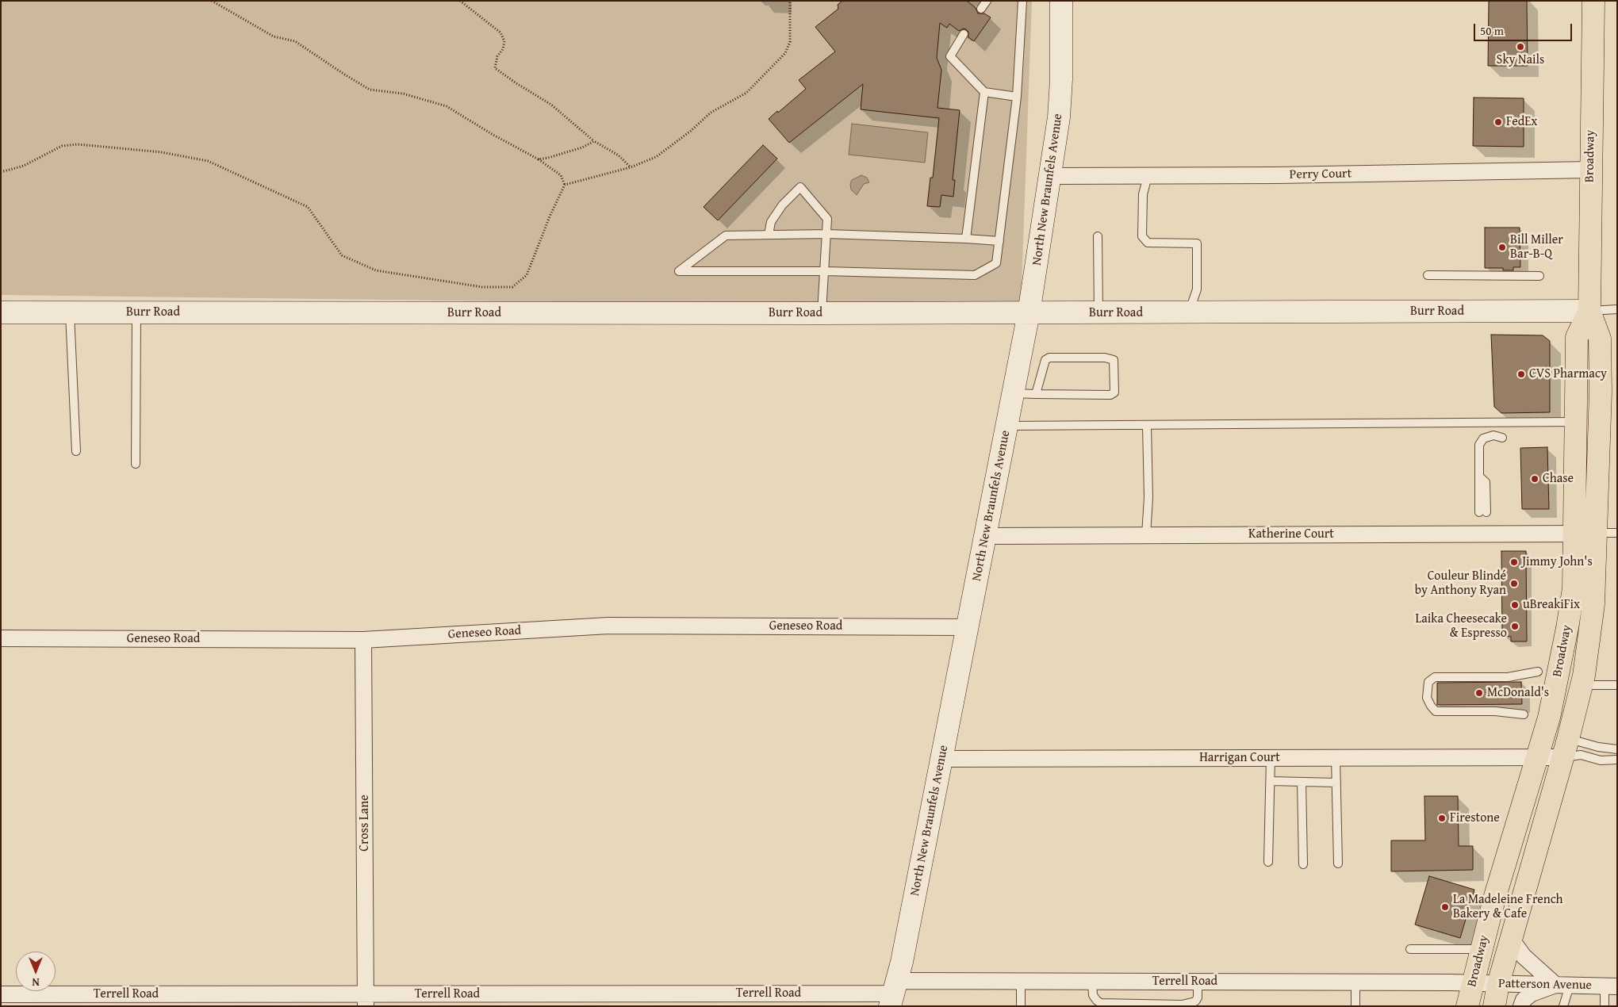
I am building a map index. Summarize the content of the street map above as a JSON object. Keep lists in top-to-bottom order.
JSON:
{
  "streets": {
    "main road": ["Broadway"],
    "street": [
      "Perry Court",
      "North New Braunfels Avenue",
      "Burr Road",
      "Katherine Court",
      "Geneseo Road",
      "Harrigan Court",
      "Cross Lane",
      "Terrell Road",
      "Patterson Avenue"
    ]
  },
  "crossings": [
    ["Broadway", "Perry Court"],
    ["Broadway", "Burr Road"],
    ["Broadway", "Katherine Court"],
    ["Broadway", "Harrigan Court"],
    ["Broadway", "Terrell Road"],
    ["Broadway", "Patterson Avenue"],
    ["Perry Court", "North New Braunfels Avenue"],
    ["North New Braunfels Avenue", "Burr Road"],
    ["North New Braunfels Avenue", "Katherine Court"],
    ["North New Braunfels Avenue", "Geneseo Road"],
    ["North New Braunfels Avenue", "Harrigan Court"],
    ["North New Braunfels Avenue", "Terrell Road"],
    ["Geneseo Road", "Cross Lane"],
    ["Cross Lane", "Terrell Road"],
    ["Terrell Road", "Patterson Avenue"]
  ],
  "places": [
    "Sky Nails",
    "FedEx",
    "Bill Miller Bar-B-Q",
    "CVS Pharmacy",
    "Chase",
    "Jimmy John's",
    "Couleur Blindé by Anthony Ryan",
    "uBreakiFix",
    "Laika Cheesecake & Espresso",
    "McDonald's",
    "Firestone",
    "La Madeleine French Bakery & Cafe"
  ],
  "scale_bar": "50 m",
  "north": "bottom"
}
